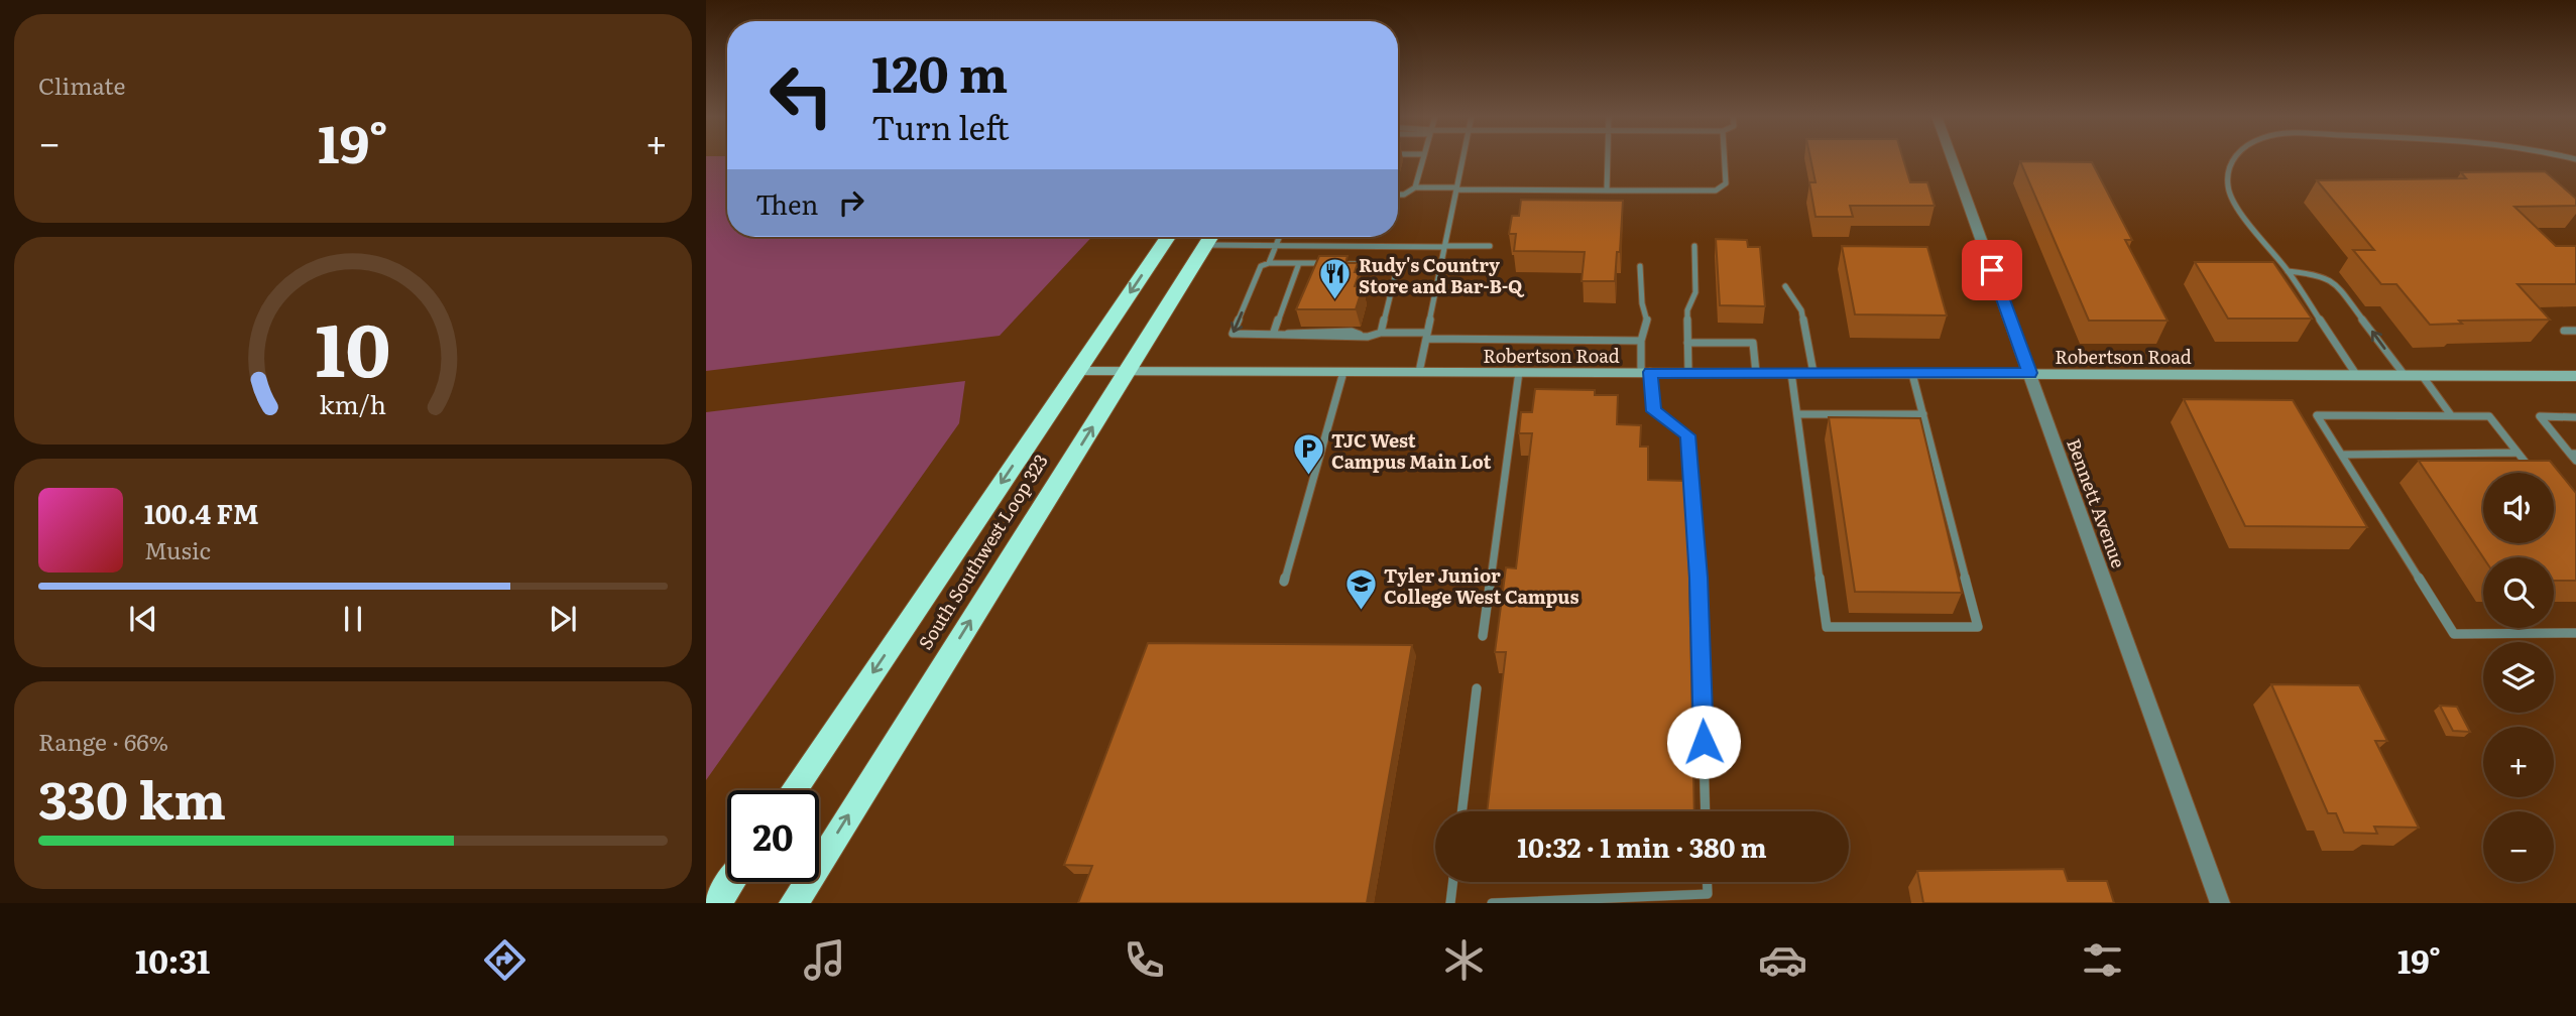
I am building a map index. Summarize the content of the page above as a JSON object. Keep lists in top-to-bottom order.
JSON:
{
  "streets": {
    "highway": ["South Southwest Loop 323"],
    "street": ["Robertson Road", "Bennett Avenue"]
  },
  "crossings": [
    ["Robertson Road", "Bennett Avenue"],
    ["Robertson Road", "South Southwest Loop 323"]
  ],
  "places": {
    "restaurant": ["Rudy's Country Store and Bar-B-Q"],
    "parking": ["TJC West Campus Main Lot"],
    "school or university": ["Tyler Junior College West Campus"]
  },
  "page": {
    "tile": [
      "Climate",
      ["Range · 66%", "330 km"]
    ],
    "turn": ["120 m", "Turn left"],
    "heat": ["−", "19°", "+"],
    "then": "Then",
    "map_buttons": ["+", "−"],
    "song": ["100.4 FM", "Music"],
    "limit": "20",
    "trip": "10:32 · 1 min · 380 m",
    "tabs": ["10:31", "19°"],
    "gauge": ["10", "km/h"]
  }
}
